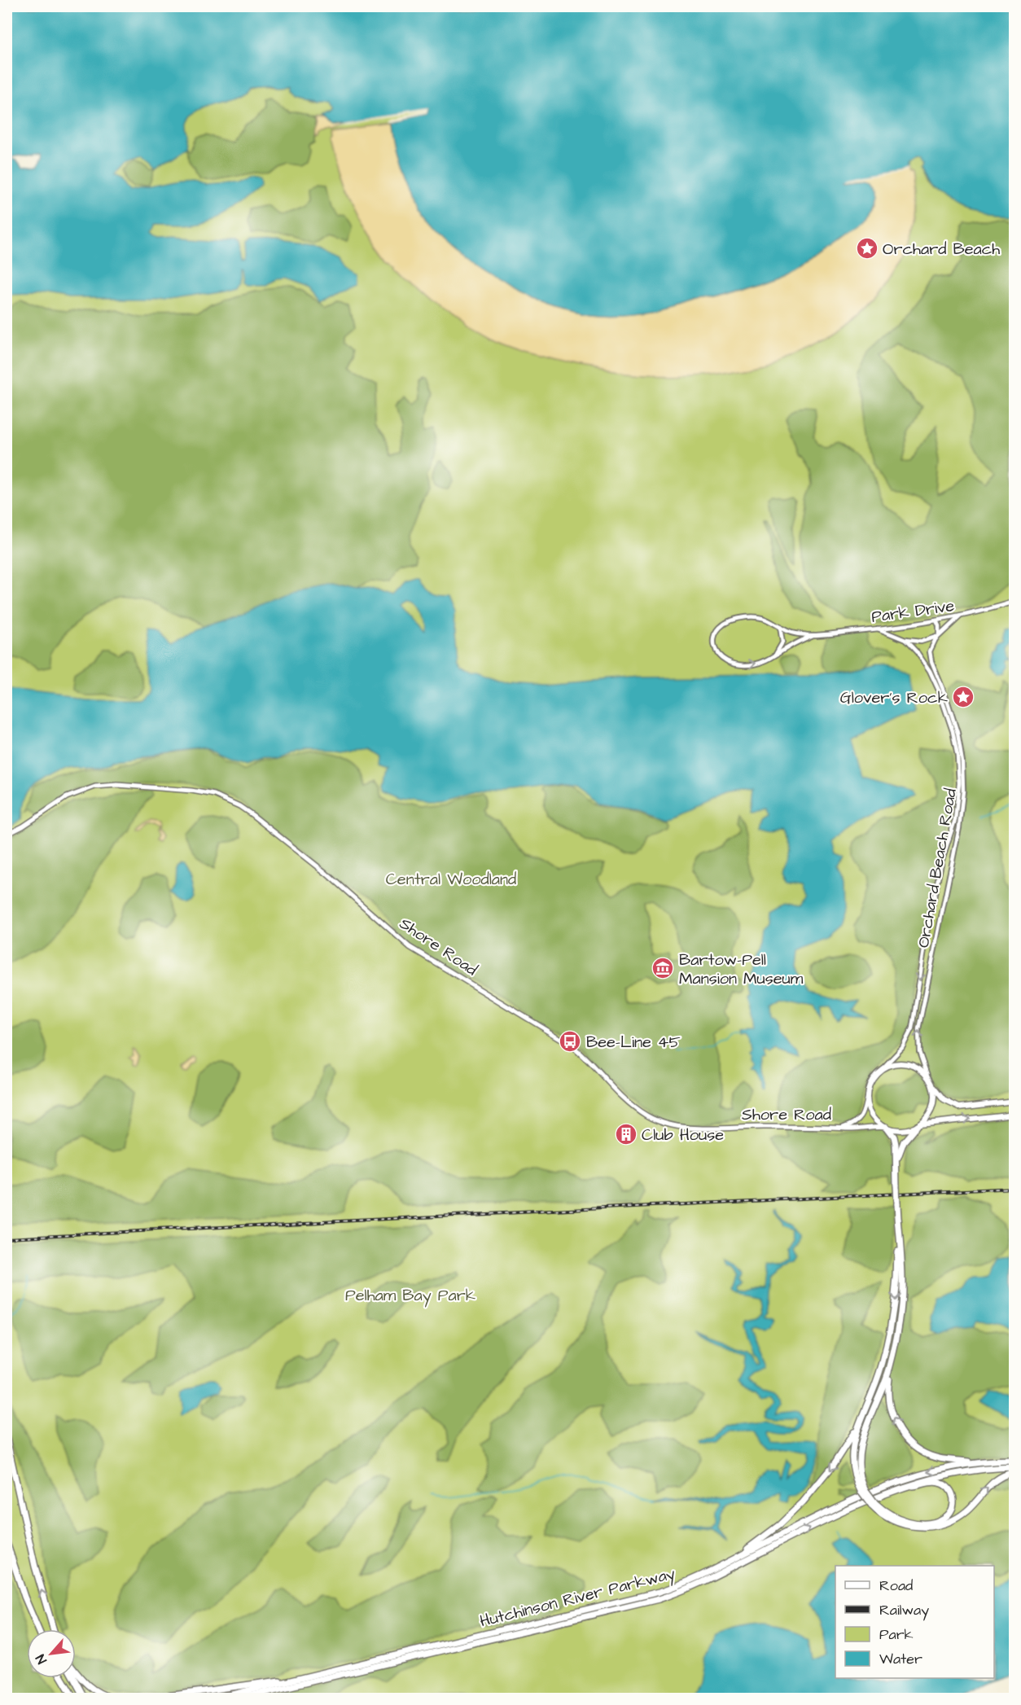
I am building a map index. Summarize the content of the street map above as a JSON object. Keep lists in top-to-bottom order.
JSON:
{
  "streets": {
    "highway": ["Hutchinson River Parkway"],
    "main road": ["Shore Road"],
    "street": ["Park Drive", "Orchard Beach Road"]
  },
  "crossings": [
    ["Park Drive", "Orchard Beach Road"],
    ["Orchard Beach Road", "Shore Road"]
  ],
  "parks": ["Central Woodland", "Pelham Bay Park"],
  "places": {
    "place": ["Orchard Beach", "Glover's Rock"],
    "museum": ["Bartow-Pell Mansion Museum"],
    "bus stop": ["Bee-Line 45"],
    "building": ["Club House"]
  },
  "legend": [
    "Road",
    "Railway",
    "Park",
    "Water"
  ],
  "north": "bottom left"
}
